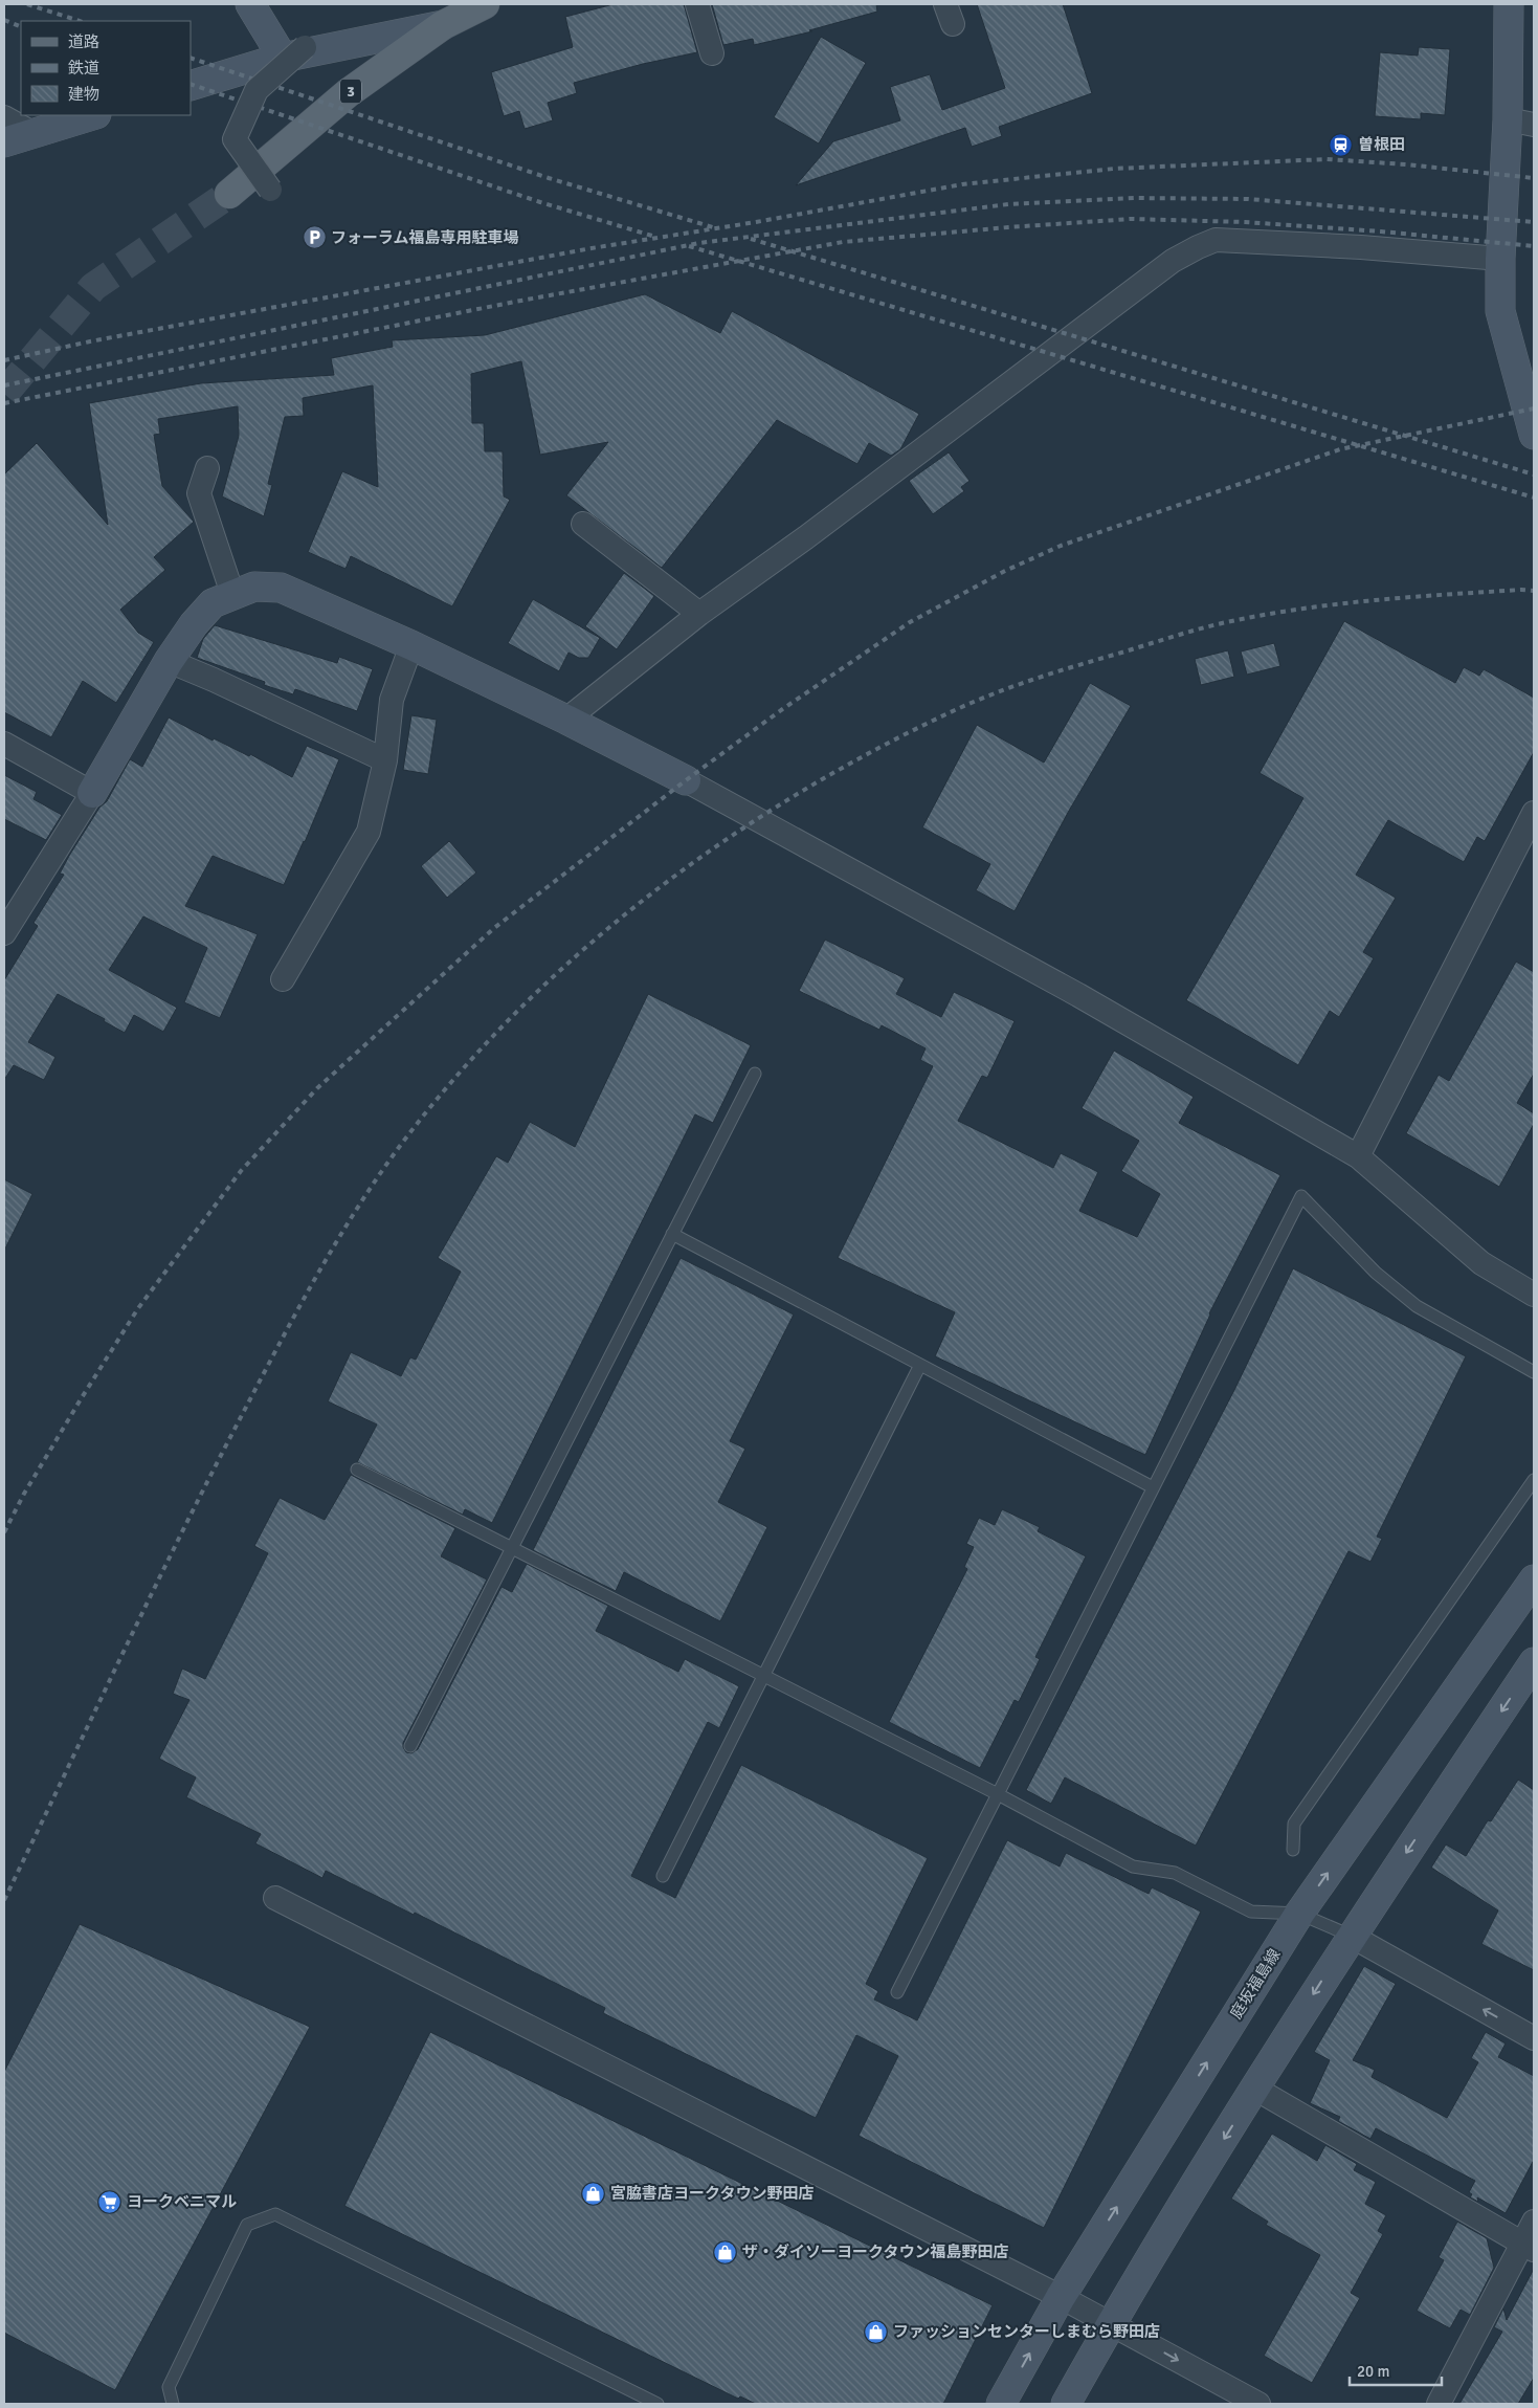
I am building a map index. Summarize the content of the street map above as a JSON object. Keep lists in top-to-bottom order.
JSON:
{
  "streets": {
    "main road": ["3", "庭坂福島線"]
  },
  "places": {
    "station": ["曽根田"],
    "parking": ["フォーラム福島専用駐車場"],
    "shop": ["宮脇書店ヨークタウン野田店", "ザ・ダイソーヨークタウン福島野田店", "ファッションセンターしまむら野田店"],
    "supermarket": ["ヨークベニマル"]
  },
  "legend": ["道路", "鉄道", "建物"],
  "scale_bar": "20 m"
}
